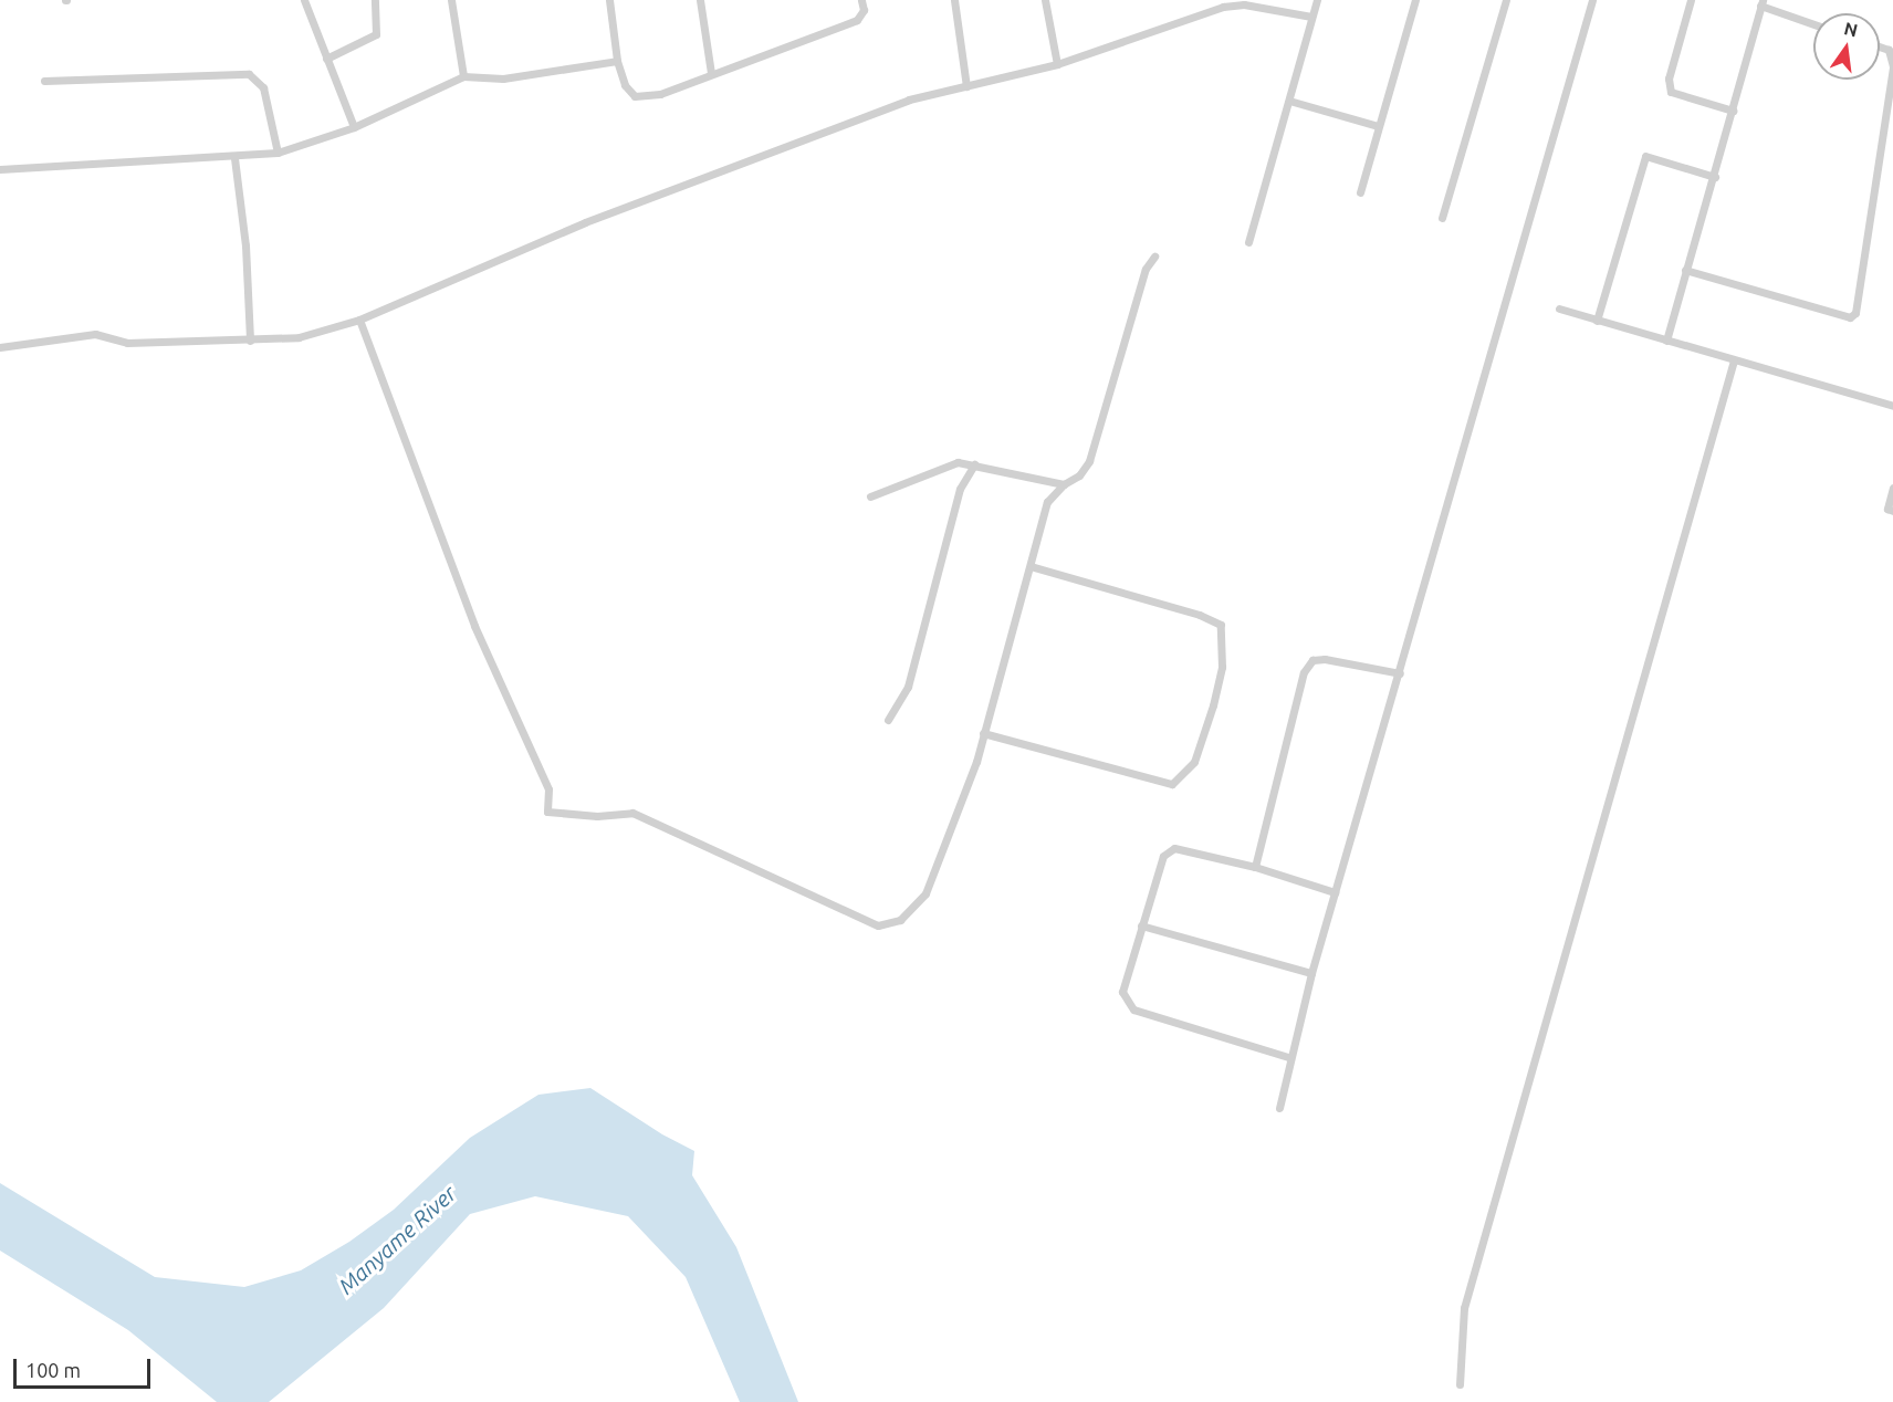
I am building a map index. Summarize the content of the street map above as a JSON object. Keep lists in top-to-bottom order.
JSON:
{
  "water": ["Manyame River"],
  "scale_bar": "100 m",
  "north": "top"
}
